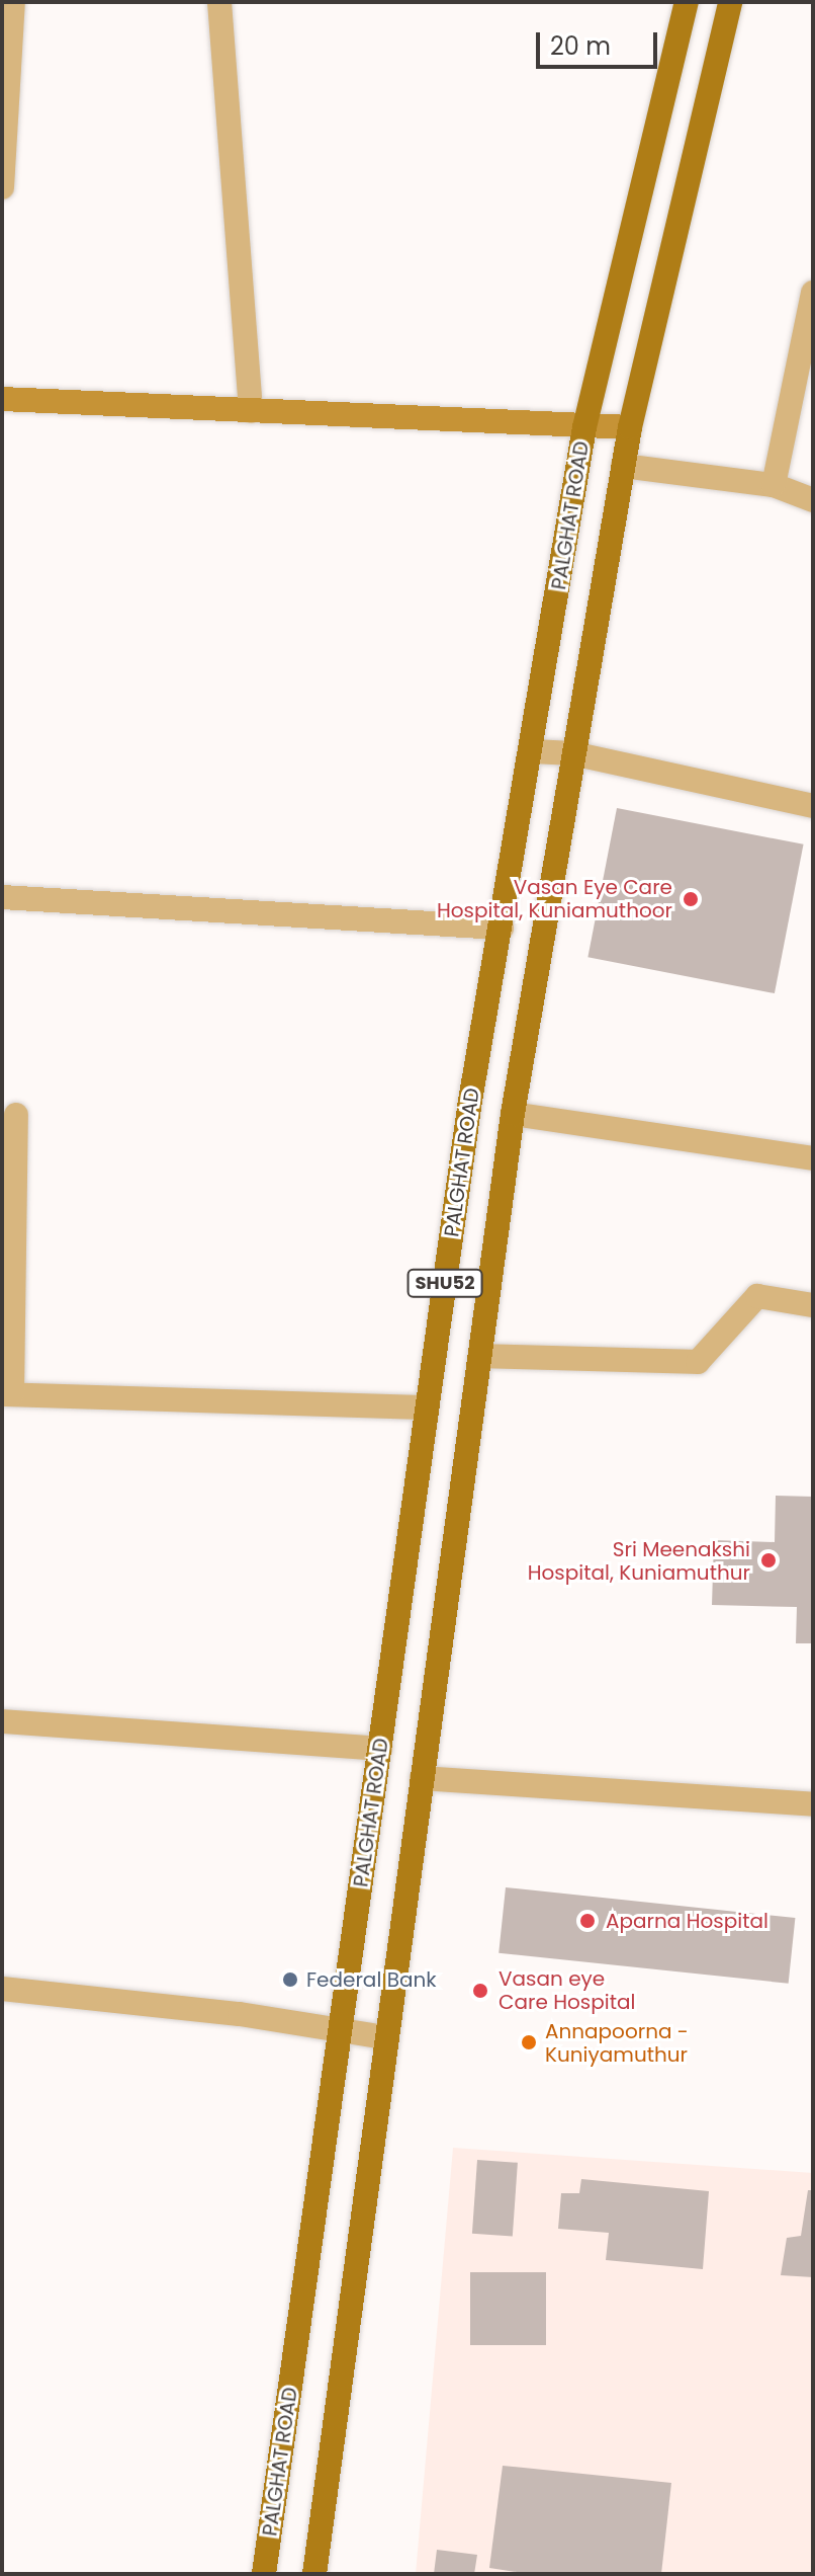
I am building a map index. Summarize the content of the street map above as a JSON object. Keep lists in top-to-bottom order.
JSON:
{
  "streets": {
    "main road": ["PALGHAT ROAD", "SHU52"]
  },
  "places": [
    "Vasan Eye Care Hospital, Kuniamuthoor",
    "Sri Meenakshi Hospital, Kuniamuthur",
    "Aparna Hospital",
    "Federal Bank",
    "Vasan eye Care Hospital",
    "Annapoorna - Kuniyamuthur"
  ],
  "scale_bar": "20 m"
}
